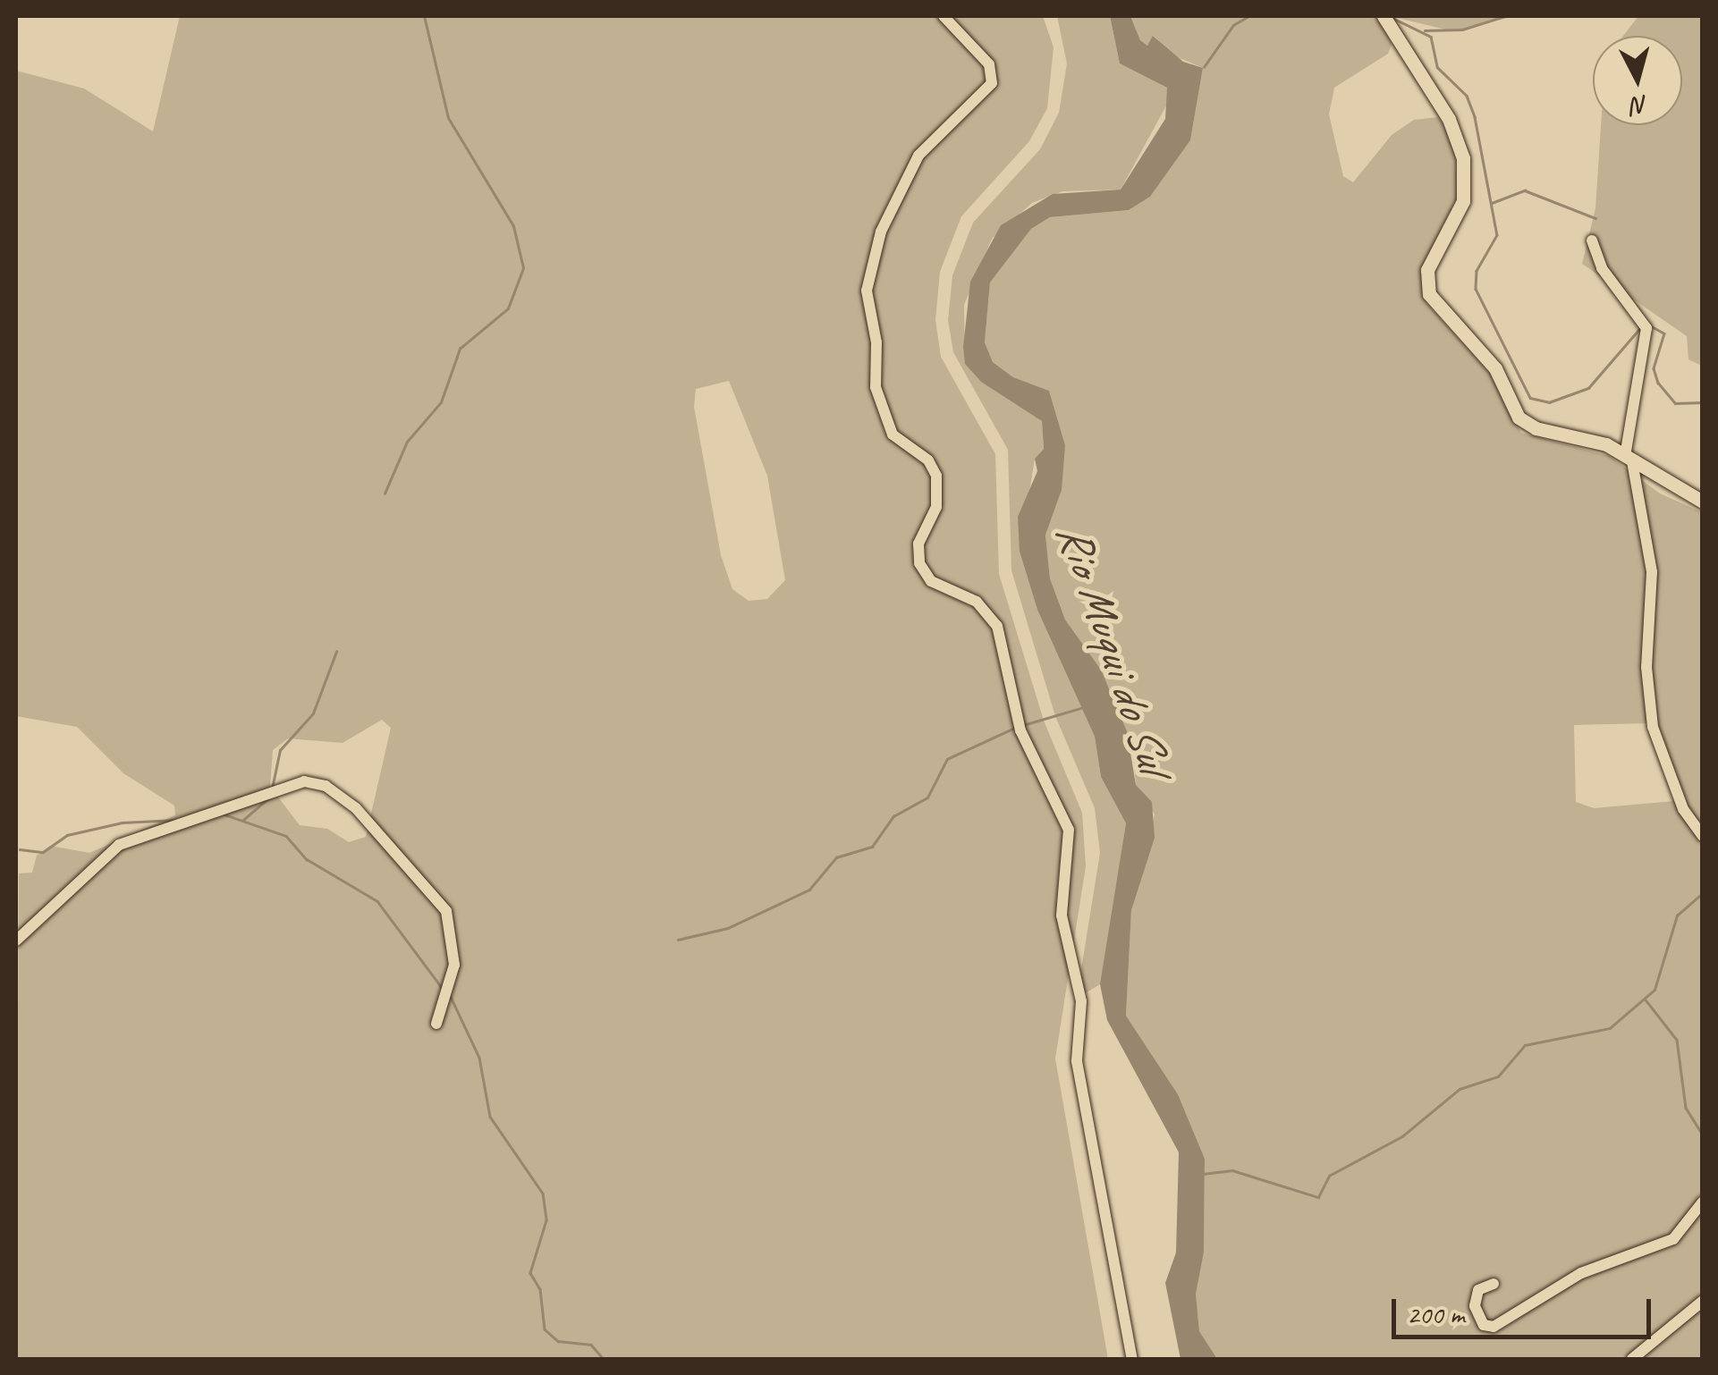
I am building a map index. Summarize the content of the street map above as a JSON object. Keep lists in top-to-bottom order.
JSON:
{
  "water": ["Rio Muqui do Sul"],
  "scale_bar": "200 m",
  "north": "bottom"
}
